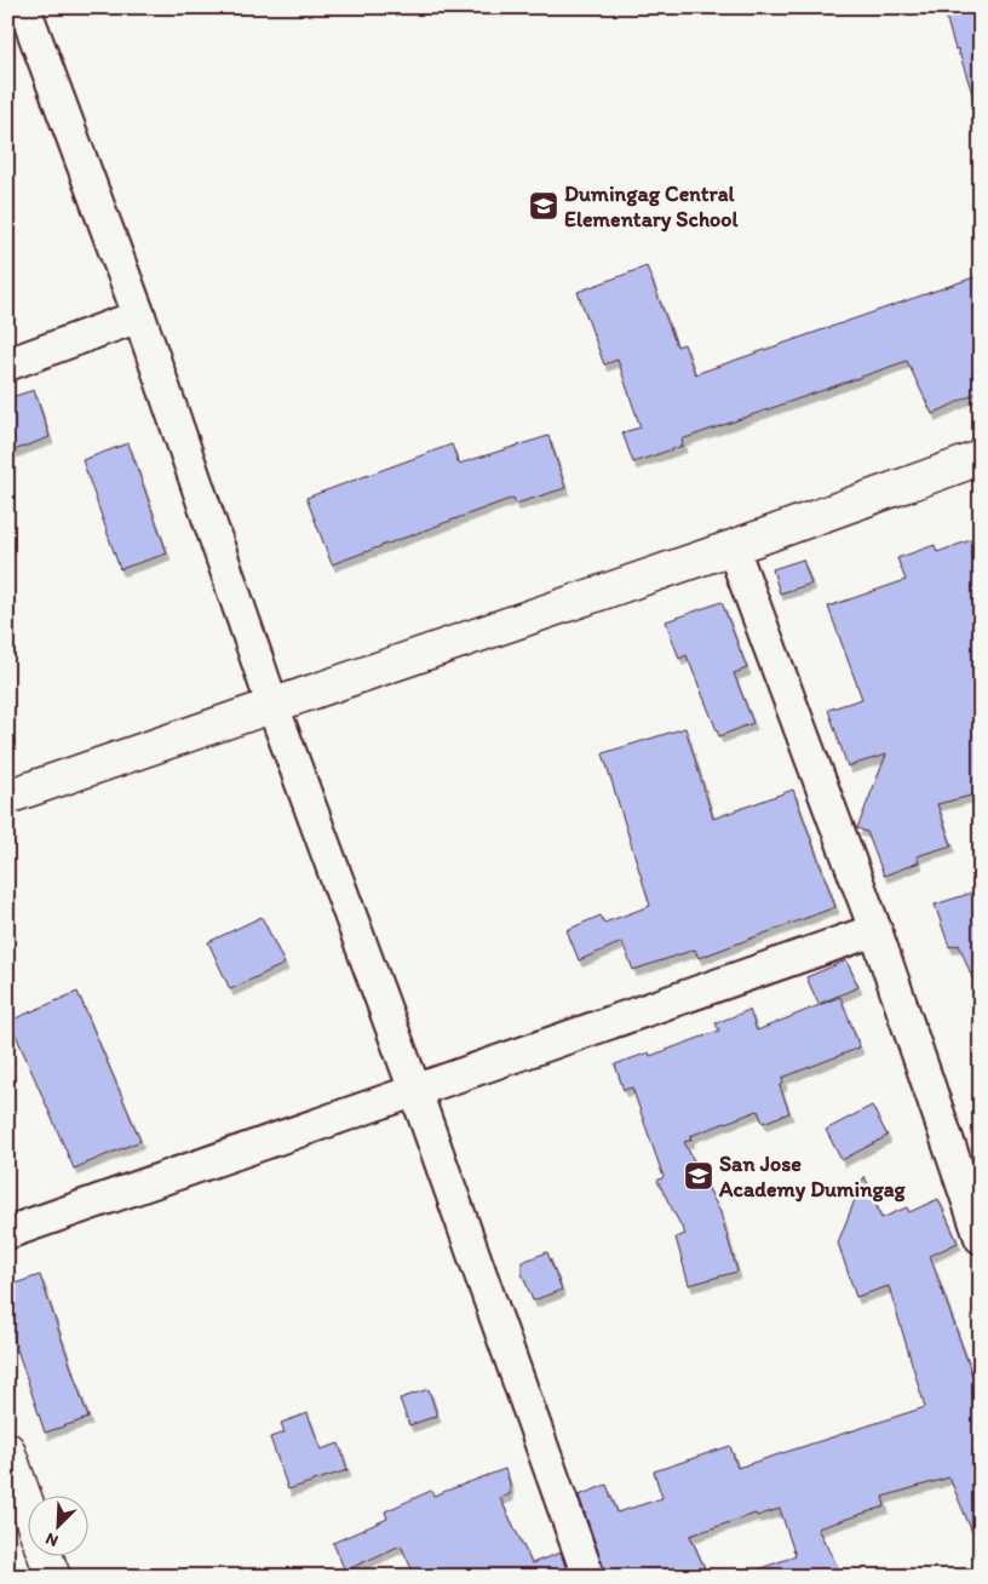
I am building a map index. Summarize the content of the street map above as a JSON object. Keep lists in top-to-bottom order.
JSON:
{
  "places": {
    "school or university": ["Dumingag Central Elementary School", "San Jose Academy Dumingag"]
  },
  "north": "bottom left"
}
